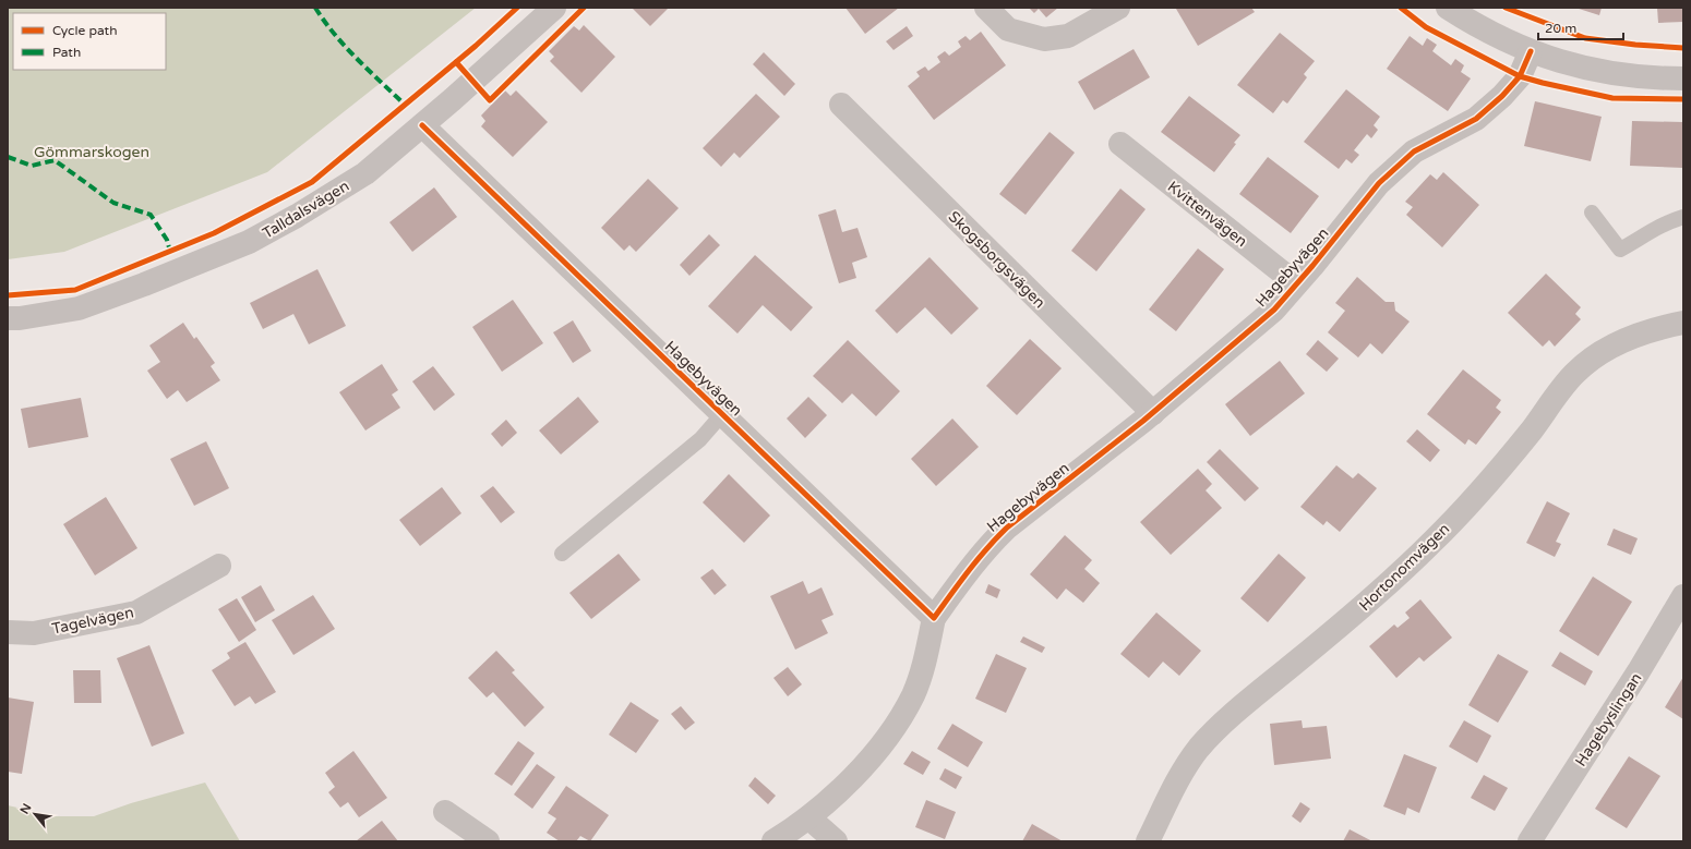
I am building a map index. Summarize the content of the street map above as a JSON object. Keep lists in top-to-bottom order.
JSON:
{
  "streets": {
    "street": [
      "Talldalsvägen",
      "Kvittenvägen",
      "Skogsborgsvägen",
      "Hagebyvägen",
      "Hortonomvägen",
      "Tagelvägen",
      "Hagebyslingan"
    ]
  },
  "crossings": [
    ["Talldalsvägen", "Hagebyvägen"],
    ["Kvittenvägen", "Hagebyvägen"],
    ["Skogsborgsvägen", "Hagebyvägen"]
  ],
  "parks": ["Gömmarskogen"],
  "legend": ["Cycle path", "Path"],
  "scale_bar": "20 m",
  "north": "top left"
}
